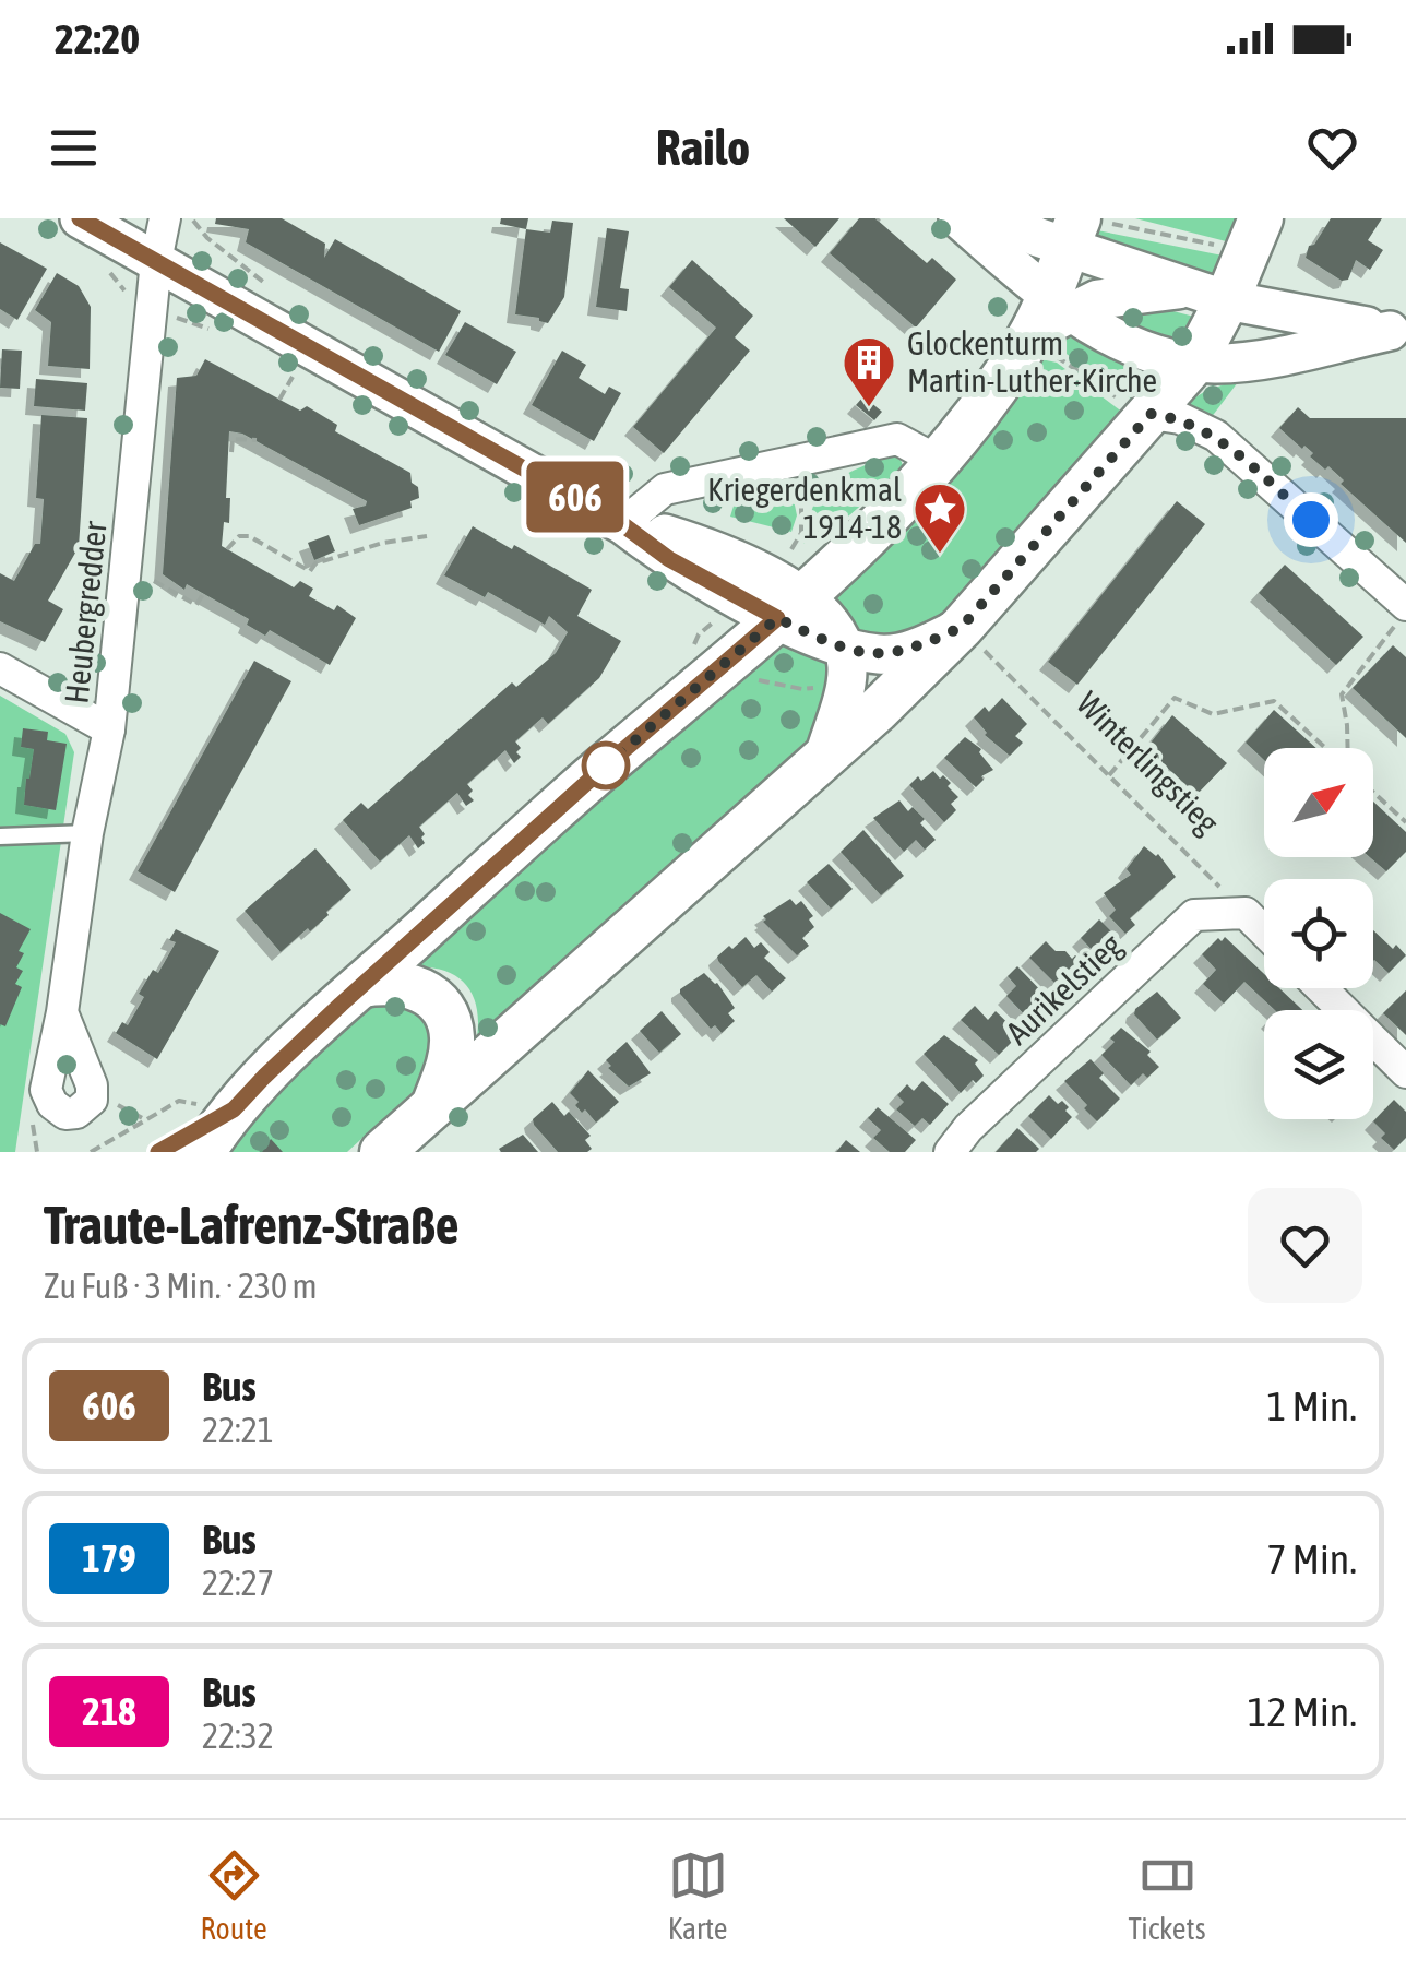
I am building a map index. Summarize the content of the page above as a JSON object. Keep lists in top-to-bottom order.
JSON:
{
  "streets": {
    "street": ["Heubergredder", "Aurikelstieg"],
    "path": ["Winterlingstieg"]
  },
  "crossings": [
    ["Winterlingstieg", "Aurikelstieg"]
  ],
  "places": {
    "building": ["Glockenturm Martin-Luther-Kirche"],
    "place": ["Kriegerdenkmal 1914-18"]
  },
  "lines": ["bus line 606"],
  "north": "top right",
  "page": {
    "status": "22:20",
    "header": "Railo",
    "on_map": "606",
    "heading": ["Traute-Lafrenz-Straße", "Zu Fuß · 3 Min. · 230 m"],
    "list": [
      {
        "mark": "606",
        "name": "Bus",
        "note": "22:21",
        "value": "1 Min."
      },
      {
        "mark": "179",
        "name": "Bus",
        "note": "22:27",
        "value": "7 Min."
      },
      {
        "mark": "218",
        "name": "Bus",
        "note": "22:32",
        "value": "12 Min."
      }
    ],
    "tabs": ["Route", "Karte", "Tickets"]
  }
}
